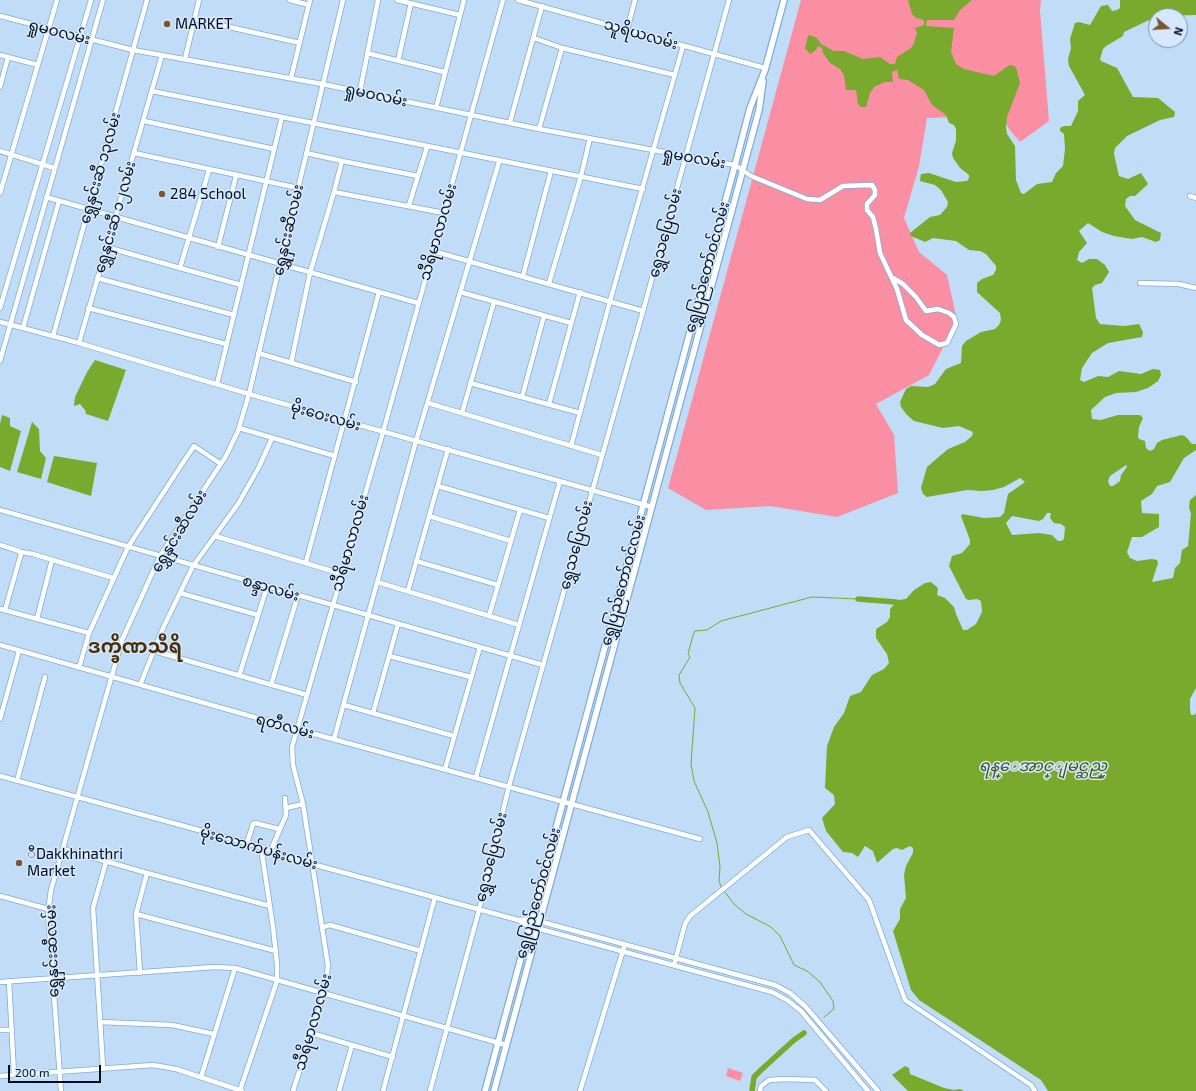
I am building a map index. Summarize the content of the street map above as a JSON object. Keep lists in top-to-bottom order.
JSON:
{
  "streets": {
    "main road": ["ရွှေပြည်တော်ဝင်လမ်း"],
    "street": [
      "ရှုမဝလမ်း",
      "သူရိယလမ်း",
      "ရွှေနှင်းဆီ ၁၃လမ်း",
      "ရွှေနှင်းဆီ ၁၂လမ်း",
      "ရွှေနှင်းဆီလမ်း",
      "သီရိမာလာလမ်း",
      "ရွှေသပြေလမ်း",
      "မိုးဝေးလမ်း",
      "စန္ဒာလမ်း",
      "ရတီလမ်း",
      "မိုးသောက်ပန်းလမ်း"
    ]
  },
  "crossings": [
    ["ရှုမဝလမ်း", "ရွှေနှင်းဆီ ၁၃လမ်း"],
    ["ရှုမဝလမ်း", "ရွှေနှင်းဆီ ၁၂လမ်း"],
    ["ရှုမဝလမ်း", "ရွှေနှင်းဆီလမ်း"],
    ["ရှုမဝလမ်း", "သီရိမာလာလမ်း"],
    ["ရှုမဝလမ်း", "ရွှေသပြေလမ်း"],
    ["ရှုမဝလမ်း", "ရွှေပြည်တော်ဝင်လမ်း"],
    ["သူရိယလမ်း", "ရွှေသပြေလမ်း"],
    ["သူရိယလမ်း", "ရွှေပြည်တော်ဝင်လမ်း"],
    ["ရွှေနှင်းဆီ ၁၃လမ်း", "မိုးဝေးလမ်း"],
    ["ရွှေနှင်းဆီ ၁၂လမ်း", "မိုးဝေးလမ်း"],
    ["ရွှေနှင်းဆီလမ်း", "မိုးဝေးလမ်း"],
    ["ရွှေနှင်းဆီလမ်း", "စန္ဒာလမ်း"],
    ["ရွှေနှင်းဆီလမ်း", "ရတီလမ်း"],
    ["ရွှေနှင်းဆီလမ်း", "မိုးသောက်ပန်းလမ်း"],
    ["သီရိမာလာလမ်း", "မိုးဝေးလမ်း"],
    ["သီရိမာလာလမ်း", "စန္ဒာလမ်း"],
    ["သီရိမာလာလမ်း", "ရတီလမ်း"],
    ["သီရိမာလာလမ်း", "မိုးသောက်ပန်းလမ်း"],
    ["ရွှေသပြေလမ်း", "မိုးဝေးလမ်း"],
    ["ရွှေသပြေလမ်း", "စန္ဒာလမ်း"],
    ["ရွှေသပြေလမ်း", "ရတီလမ်း"],
    ["ရွှေသပြေလမ်း", "မိုးသောက်ပန်းလမ်း"],
    ["ရွှေပြည်တော်ဝင်လမ်း", "မိုးဝေးလမ်း"],
    ["ရွှေပြည်တော်ဝင်လမ်း", "ရတီလမ်း"]
  ],
  "districts": ["ဒက္ခိဏသီရိ"],
  "water": ["ရန္ေအာင္ျမင္ဆည္"],
  "places": ["MARKET", "284 School", "ီDakkhinathri Market"],
  "scale_bar": "200 m",
  "north": "right"
}
